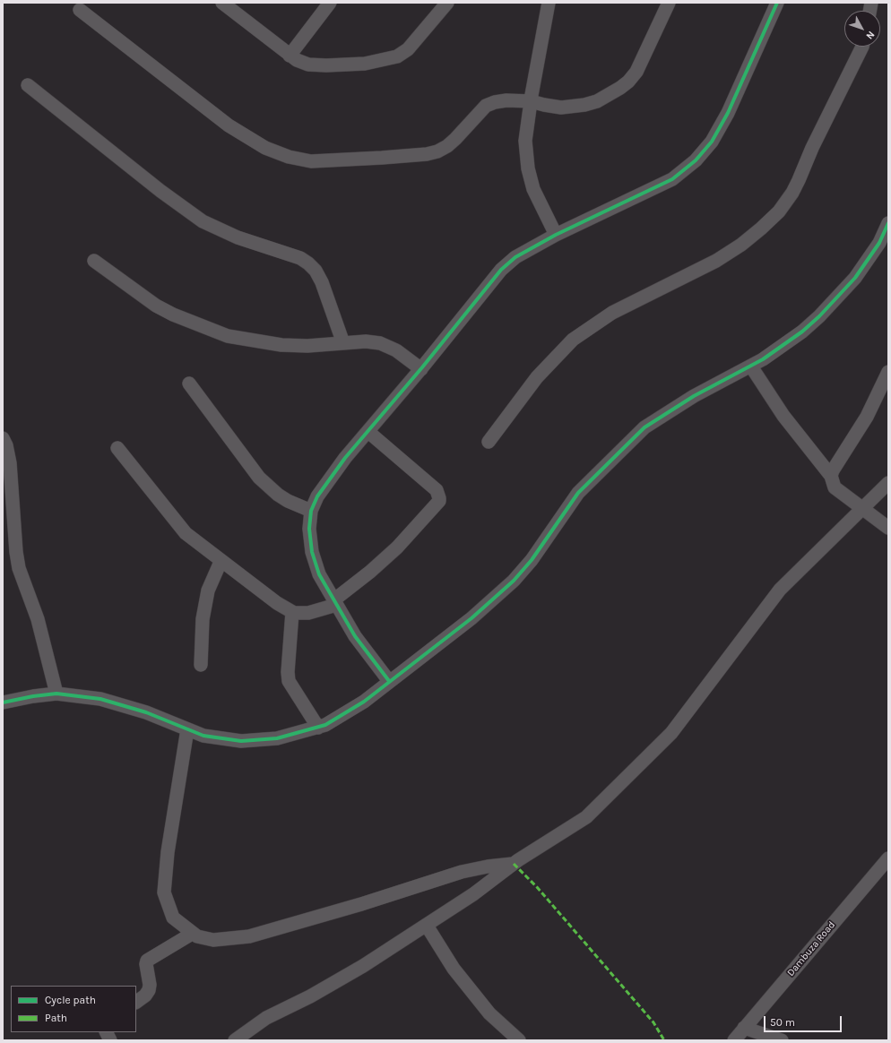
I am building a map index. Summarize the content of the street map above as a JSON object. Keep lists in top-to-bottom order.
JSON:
{
  "streets": {
    "street": ["Dambuza Road"]
  },
  "legend": ["Cycle path", "Path"],
  "scale_bar": "50 m",
  "north": "bottom right"
}
